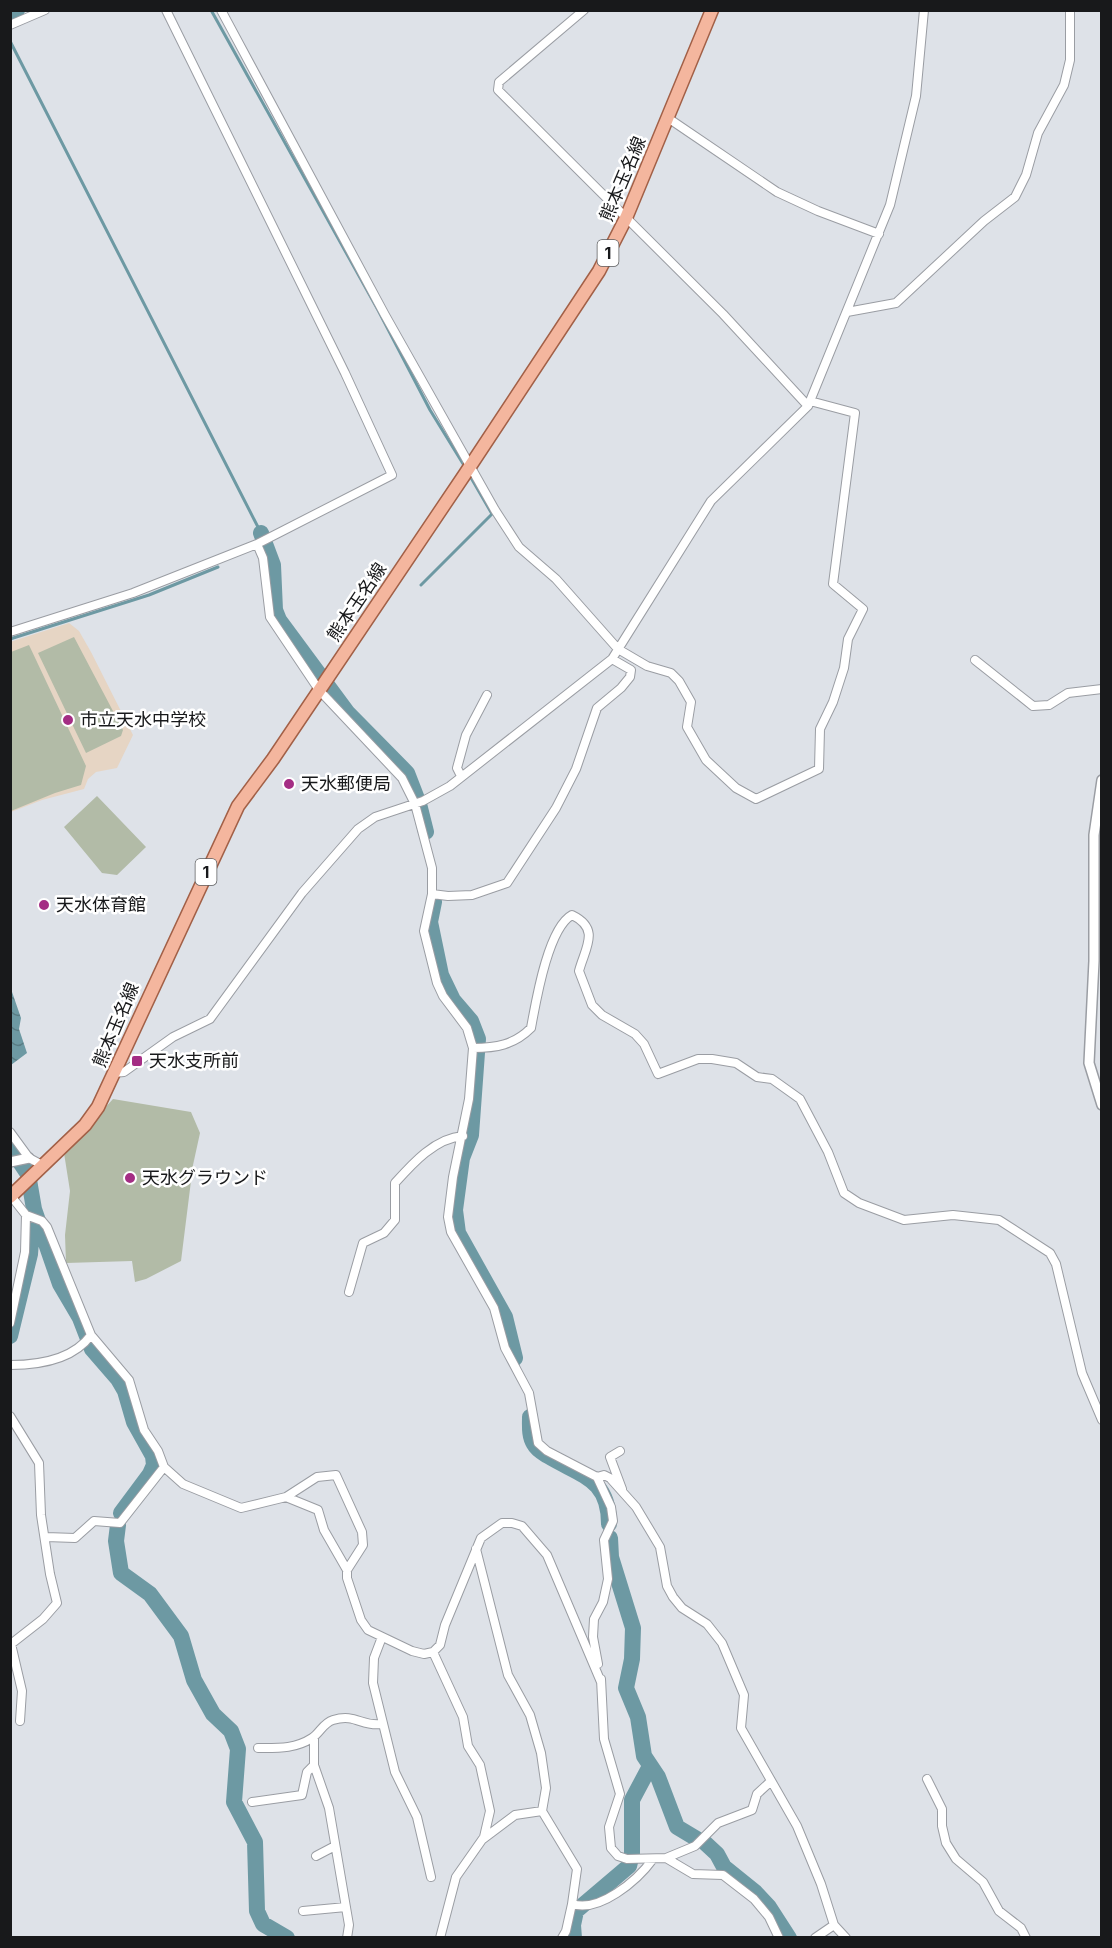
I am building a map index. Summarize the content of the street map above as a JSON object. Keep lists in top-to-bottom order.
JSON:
{
  "streets": {
    "main road": ["熊本玉名線", "1"]
  },
  "places": {
    "other": [
      "市立天水中学校",
      "天水郵便局",
      "天水体育館",
      "天水グラウンド"
    ],
    "transit": ["天水支所前"]
  }
}
